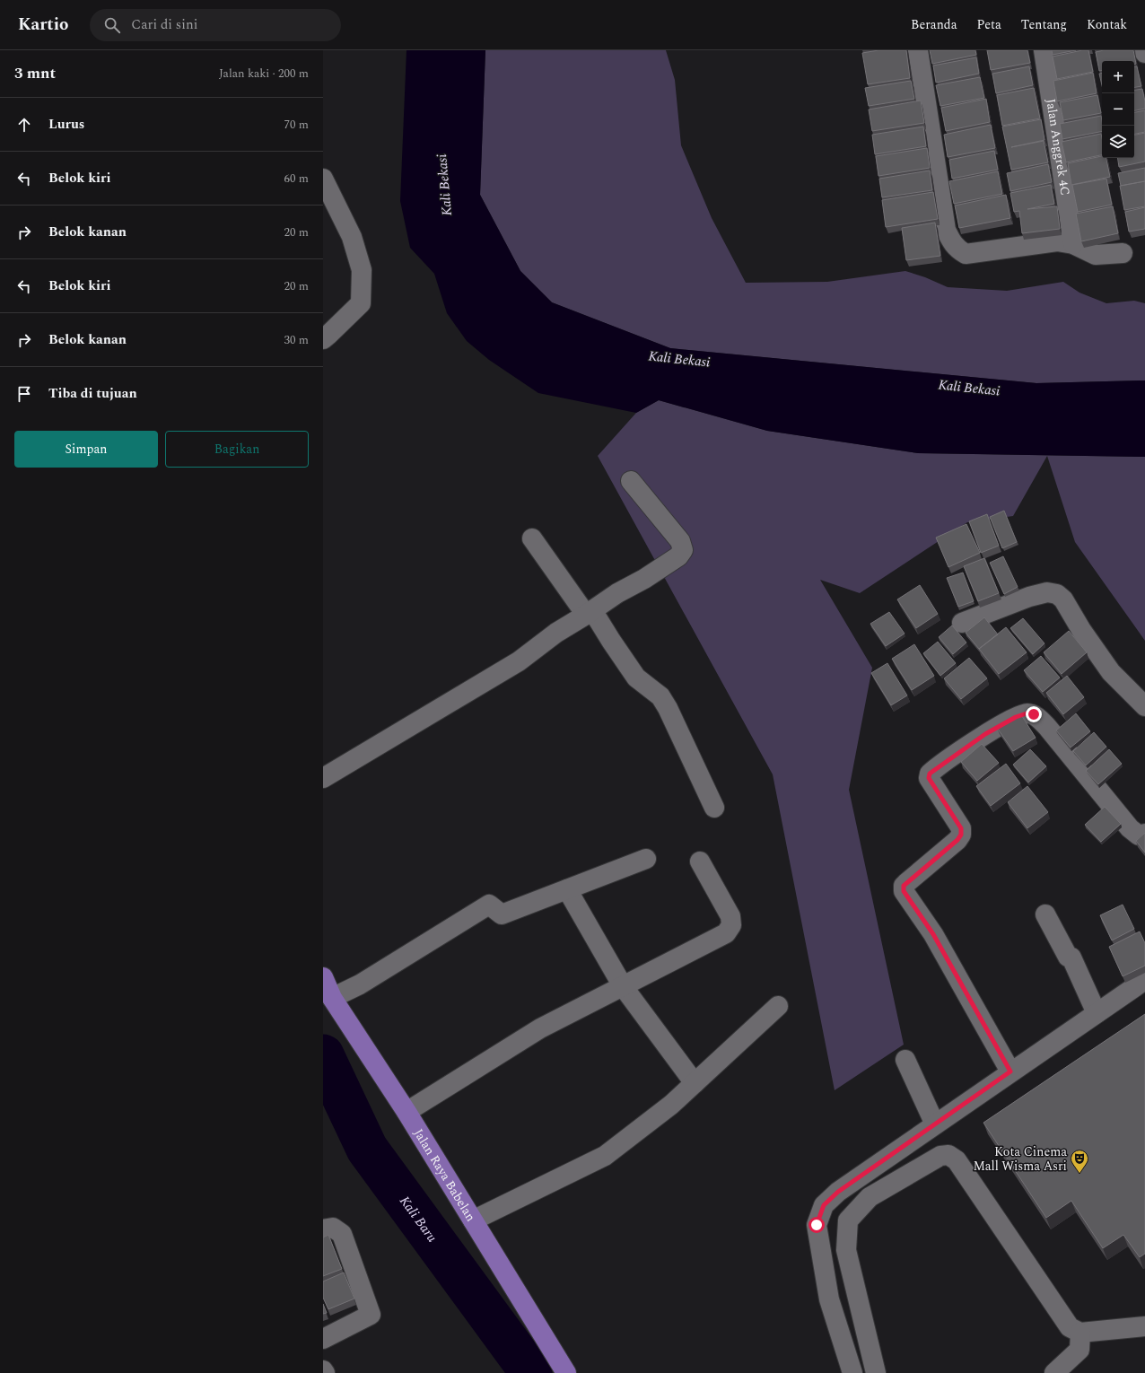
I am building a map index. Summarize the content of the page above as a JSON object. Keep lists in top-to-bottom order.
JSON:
{
  "streets": {
    "main road": ["Jalan Raya Babelan"],
    "street": ["Jalan Anggrek 4C"]
  },
  "water": ["Kali Bekasi", "Kali Baru"],
  "places": {
    "theatre": ["Kota Cinema Mall Wisma Asri"]
  },
  "page": {
    "header": "Kartio",
    "search": "Cari di sini",
    "nav": [
      "Beranda",
      "Peta",
      "Tentang",
      "Kontak"
    ],
    "heading": ["3 mnt", "Jalan kaki · 200 m"],
    "map_buttons": ["+", "−"],
    "list": [
      ["Lurus", "70 m"],
      ["Belok kiri", "60 m"],
      ["Belok kanan", "20 m"],
      ["Belok kiri", "20 m"],
      ["Belok kanan", "30 m"],
      "Tiba di tujuan"
    ],
    "buttons": ["Simpan", "Bagikan"]
  }
}
